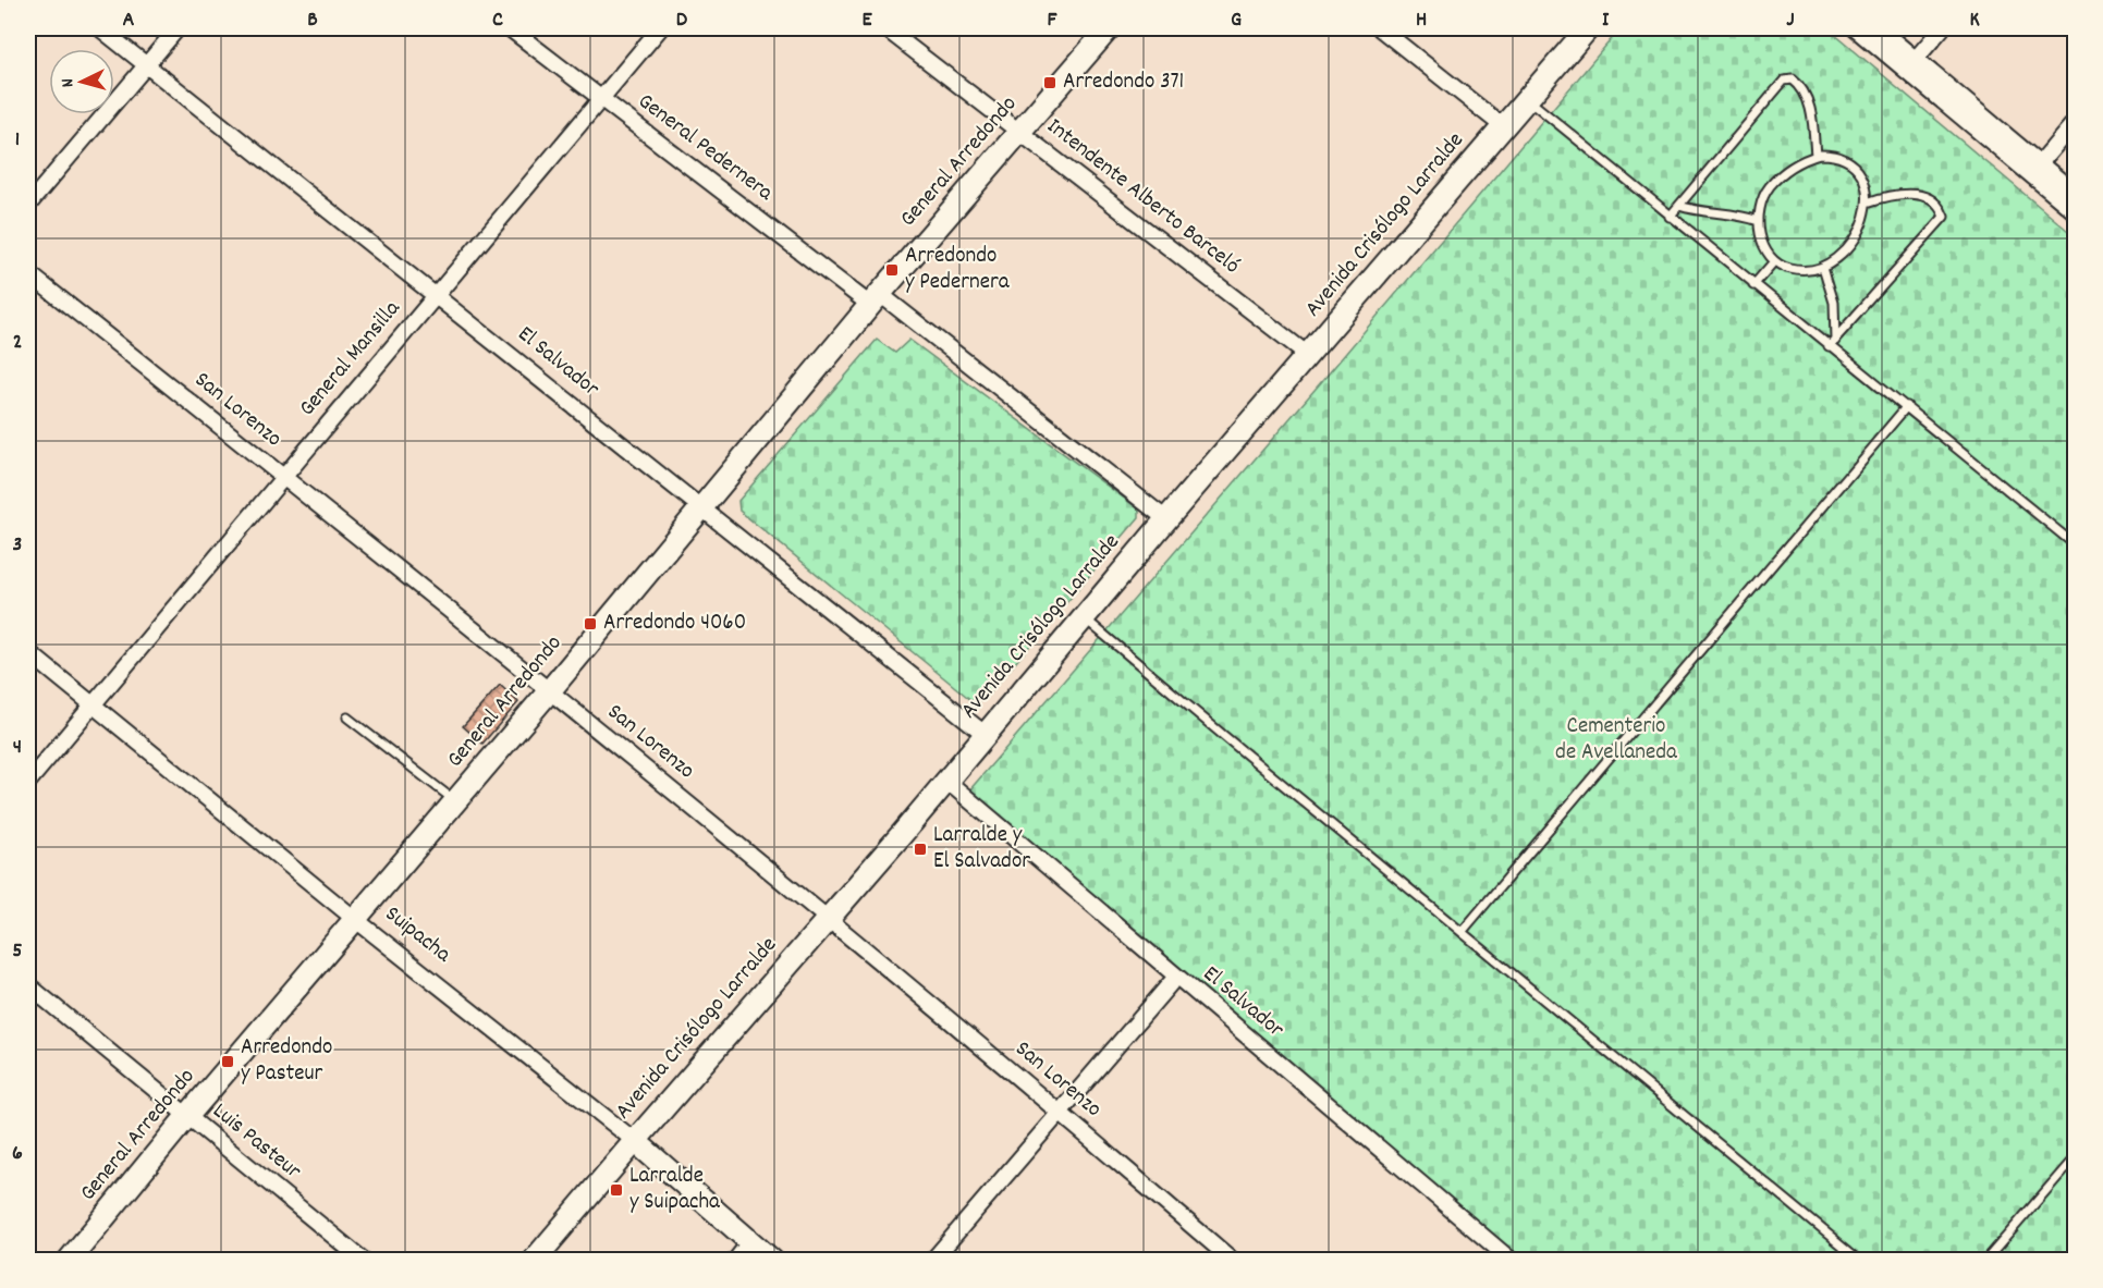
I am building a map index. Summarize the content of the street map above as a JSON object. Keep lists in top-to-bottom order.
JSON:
{
  "streets": {
    "street": [
      "General Pedernera",
      "General Arredondo",
      "Intendente Alberto Barceló",
      "Avenida Crisólogo Larralde",
      "General Mansilla",
      "El Salvador",
      "San Lorenzo",
      "Suipacha",
      "Luis Pasteur"
    ]
  },
  "crossings": [
    ["General Pedernera", "General Arredondo"],
    ["General Pedernera", "Avenida Crisólogo Larralde"],
    ["General Pedernera", "General Mansilla"],
    ["General Arredondo", "Intendente Alberto Barceló"],
    ["General Arredondo", "El Salvador"],
    ["General Arredondo", "San Lorenzo"],
    ["General Arredondo", "Suipacha"],
    ["General Arredondo", "Luis Pasteur"],
    ["Intendente Alberto Barceló", "Avenida Crisólogo Larralde"],
    ["Avenida Crisólogo Larralde", "El Salvador"],
    ["Avenida Crisólogo Larralde", "San Lorenzo"],
    ["Avenida Crisólogo Larralde", "Suipacha"],
    ["General Mansilla", "El Salvador"],
    ["General Mansilla", "San Lorenzo"],
    ["General Mansilla", "Suipacha"]
  ],
  "parks": ["Cementerio de Avellaneda"],
  "places": {
    "transit": [
      "Arredondo 371",
      "Arredondo y Pedernera",
      "Arredondo 4060",
      "Larralde y El Salvador",
      "Arredondo y Pasteur",
      "Larralde y Suipacha"
    ]
  },
  "north": "left",
  "grid": {
    "columns": [
      "A",
      "B",
      "C",
      "D",
      "E",
      "F",
      "G",
      "H",
      "I",
      "J",
      "K"
    ],
    "rows": [
      "1",
      "2",
      "3",
      "4",
      "5",
      "6"
    ]
  }
}
